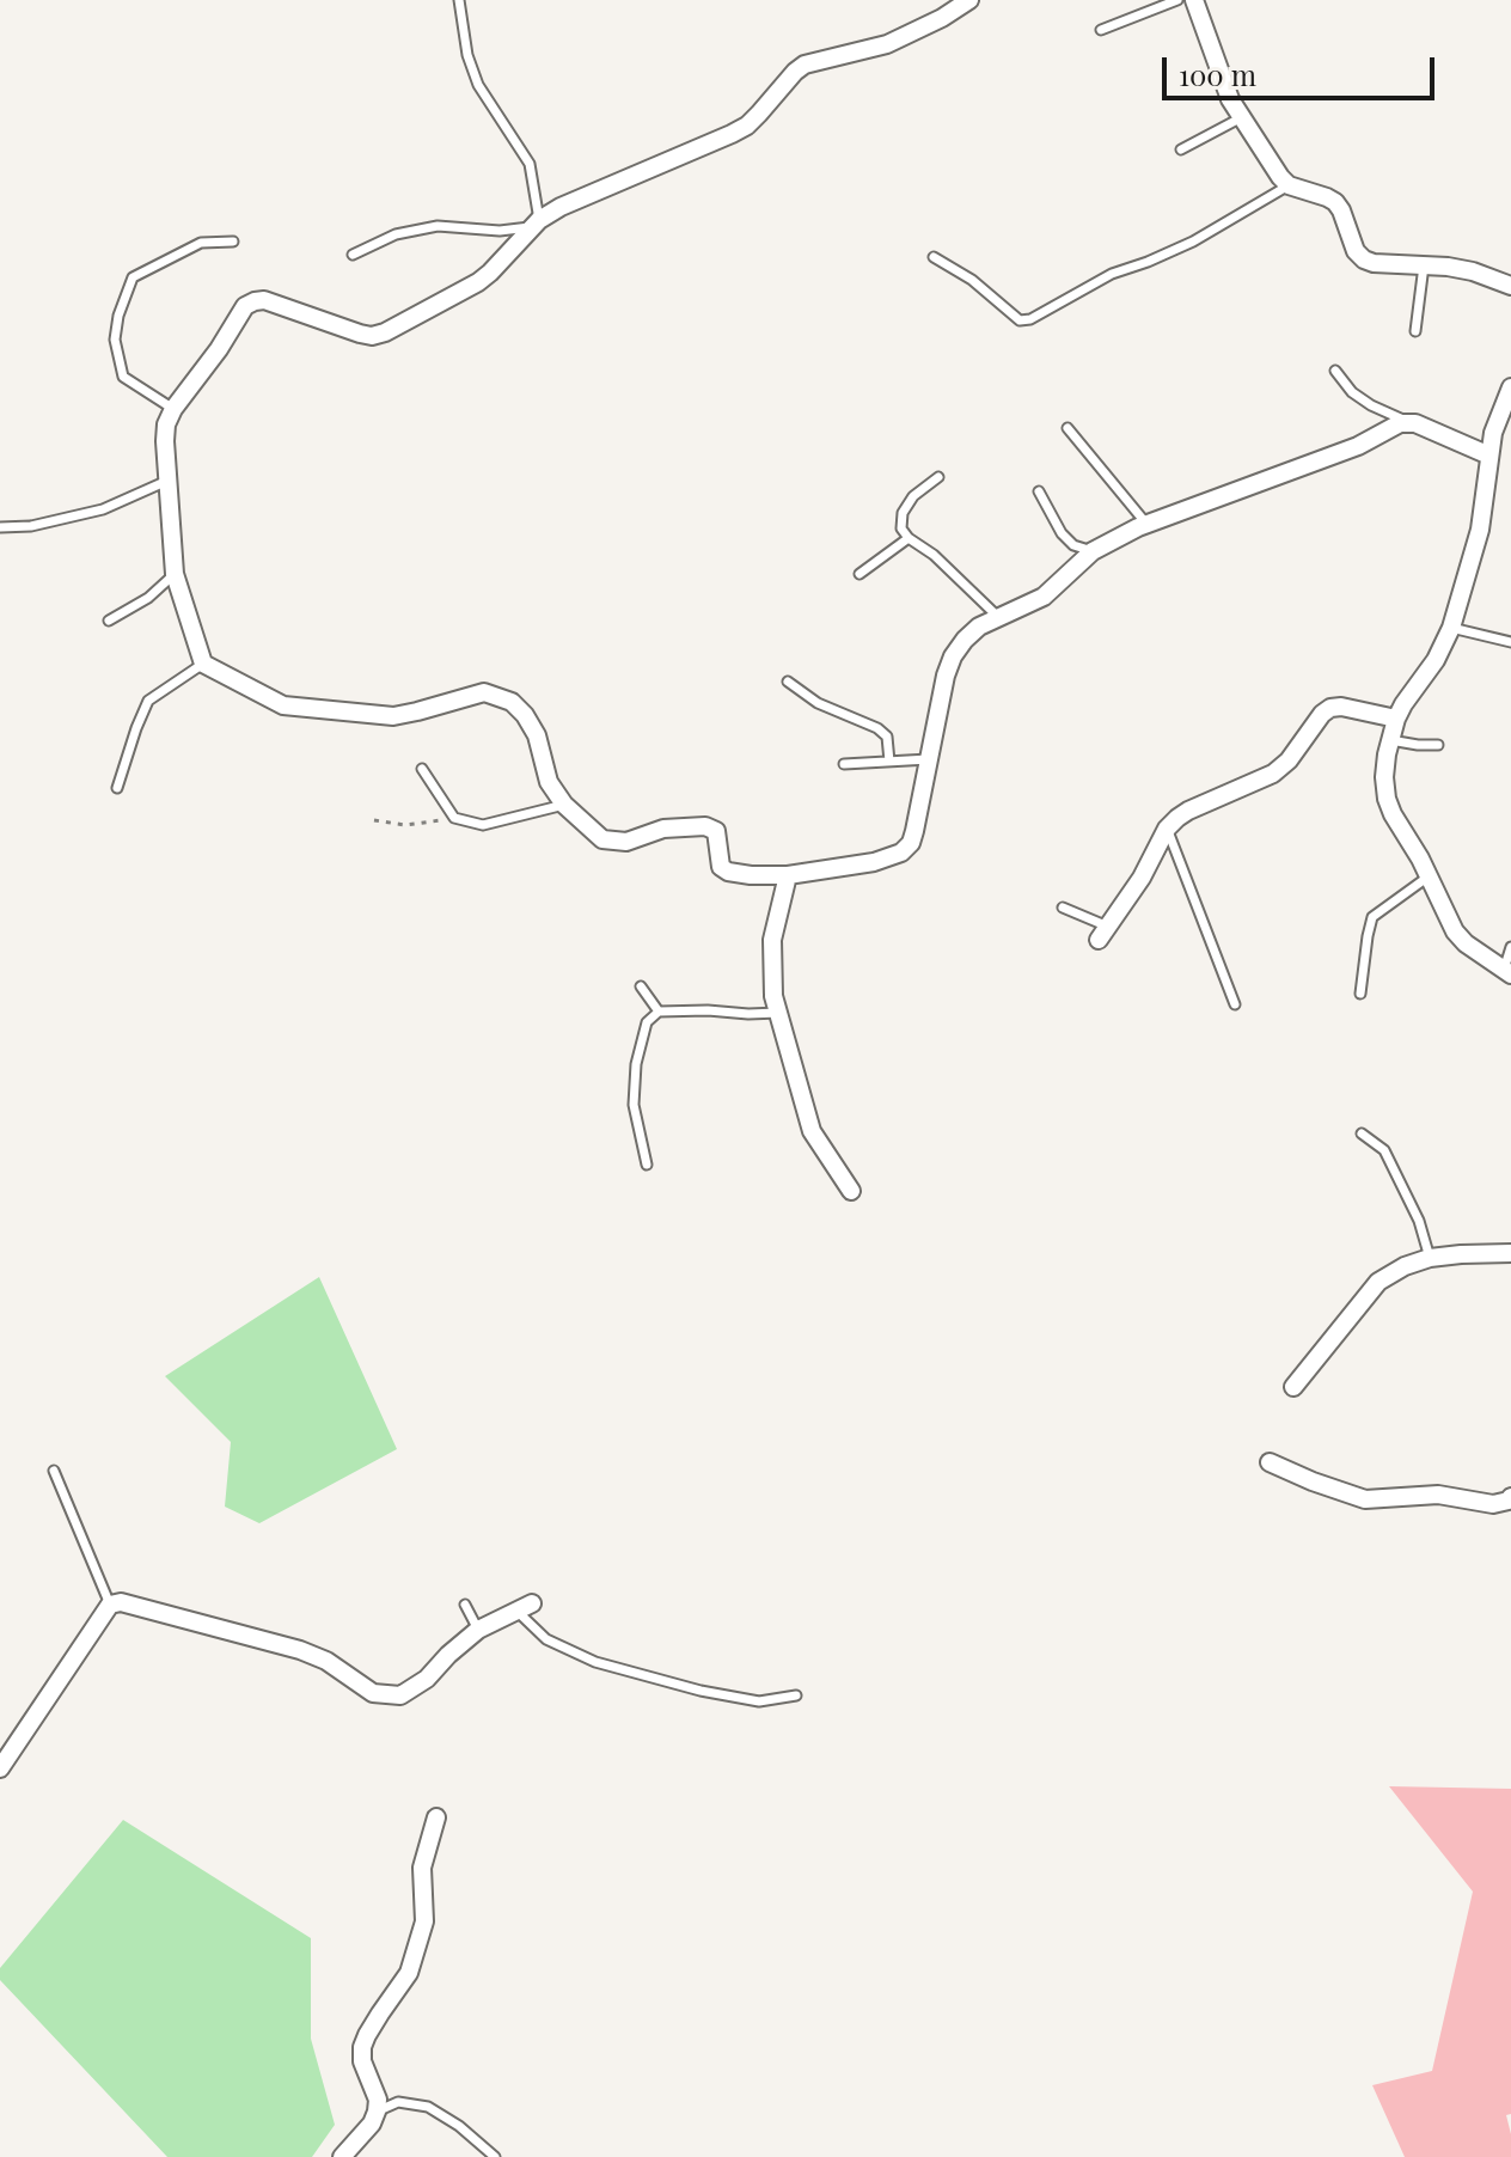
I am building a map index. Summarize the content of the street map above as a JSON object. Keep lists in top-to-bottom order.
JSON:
{
  "scale_bar": "100 m"
}
